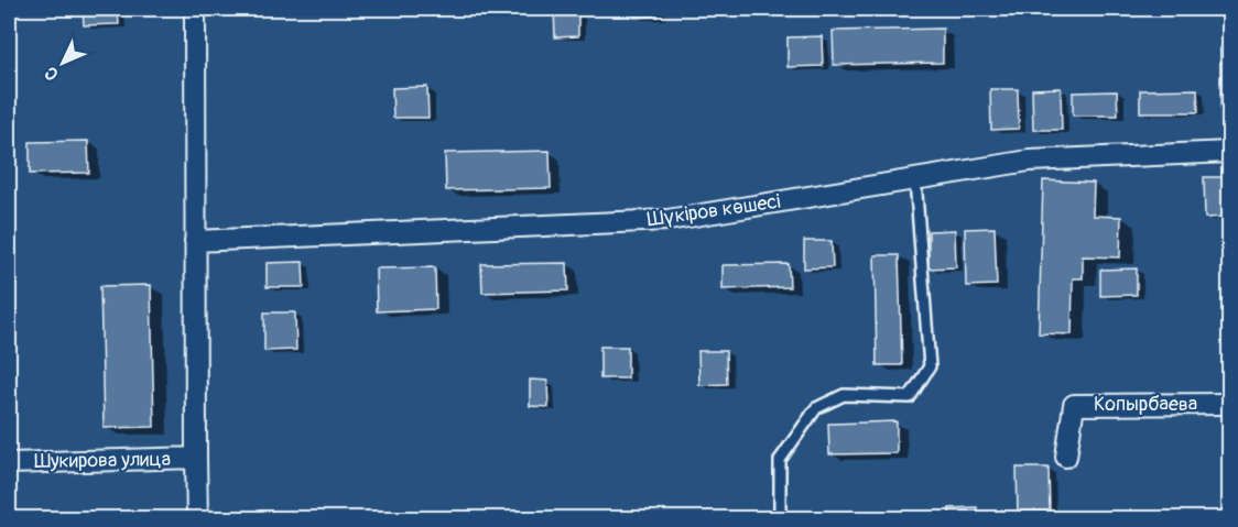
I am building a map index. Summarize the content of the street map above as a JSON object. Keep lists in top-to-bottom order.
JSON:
{
  "streets": {
    "street": ["Шүкіров көшесі", "Копырбаева", "Шукирова улица"]
  },
  "north": "bottom left"
}
